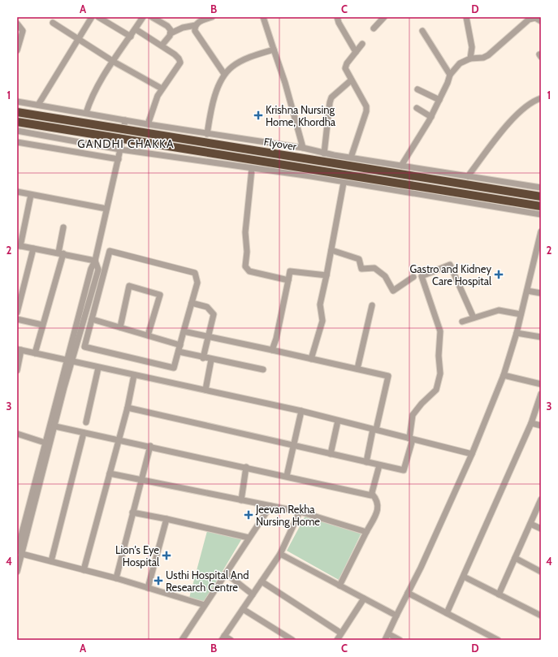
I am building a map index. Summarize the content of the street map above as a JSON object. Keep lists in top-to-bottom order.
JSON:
{
  "streets": {
    "highway": ["Flyover"]
  },
  "districts": ["GANDHI CHAKKA"],
  "places": {
    "health": [
      "Krishna Nursing Home, Khordha",
      "Gastro and Kidney Care Hospital",
      "Jeevan Rekha Nursing Home",
      "Lion's Eye Hospital",
      "Usthi Hospital And Research Centre"
    ]
  },
  "grid": {
    "columns": [
      "A",
      "B",
      "C",
      "D"
    ],
    "rows": [
      "1",
      "2",
      "3",
      "4"
    ]
  }
}
